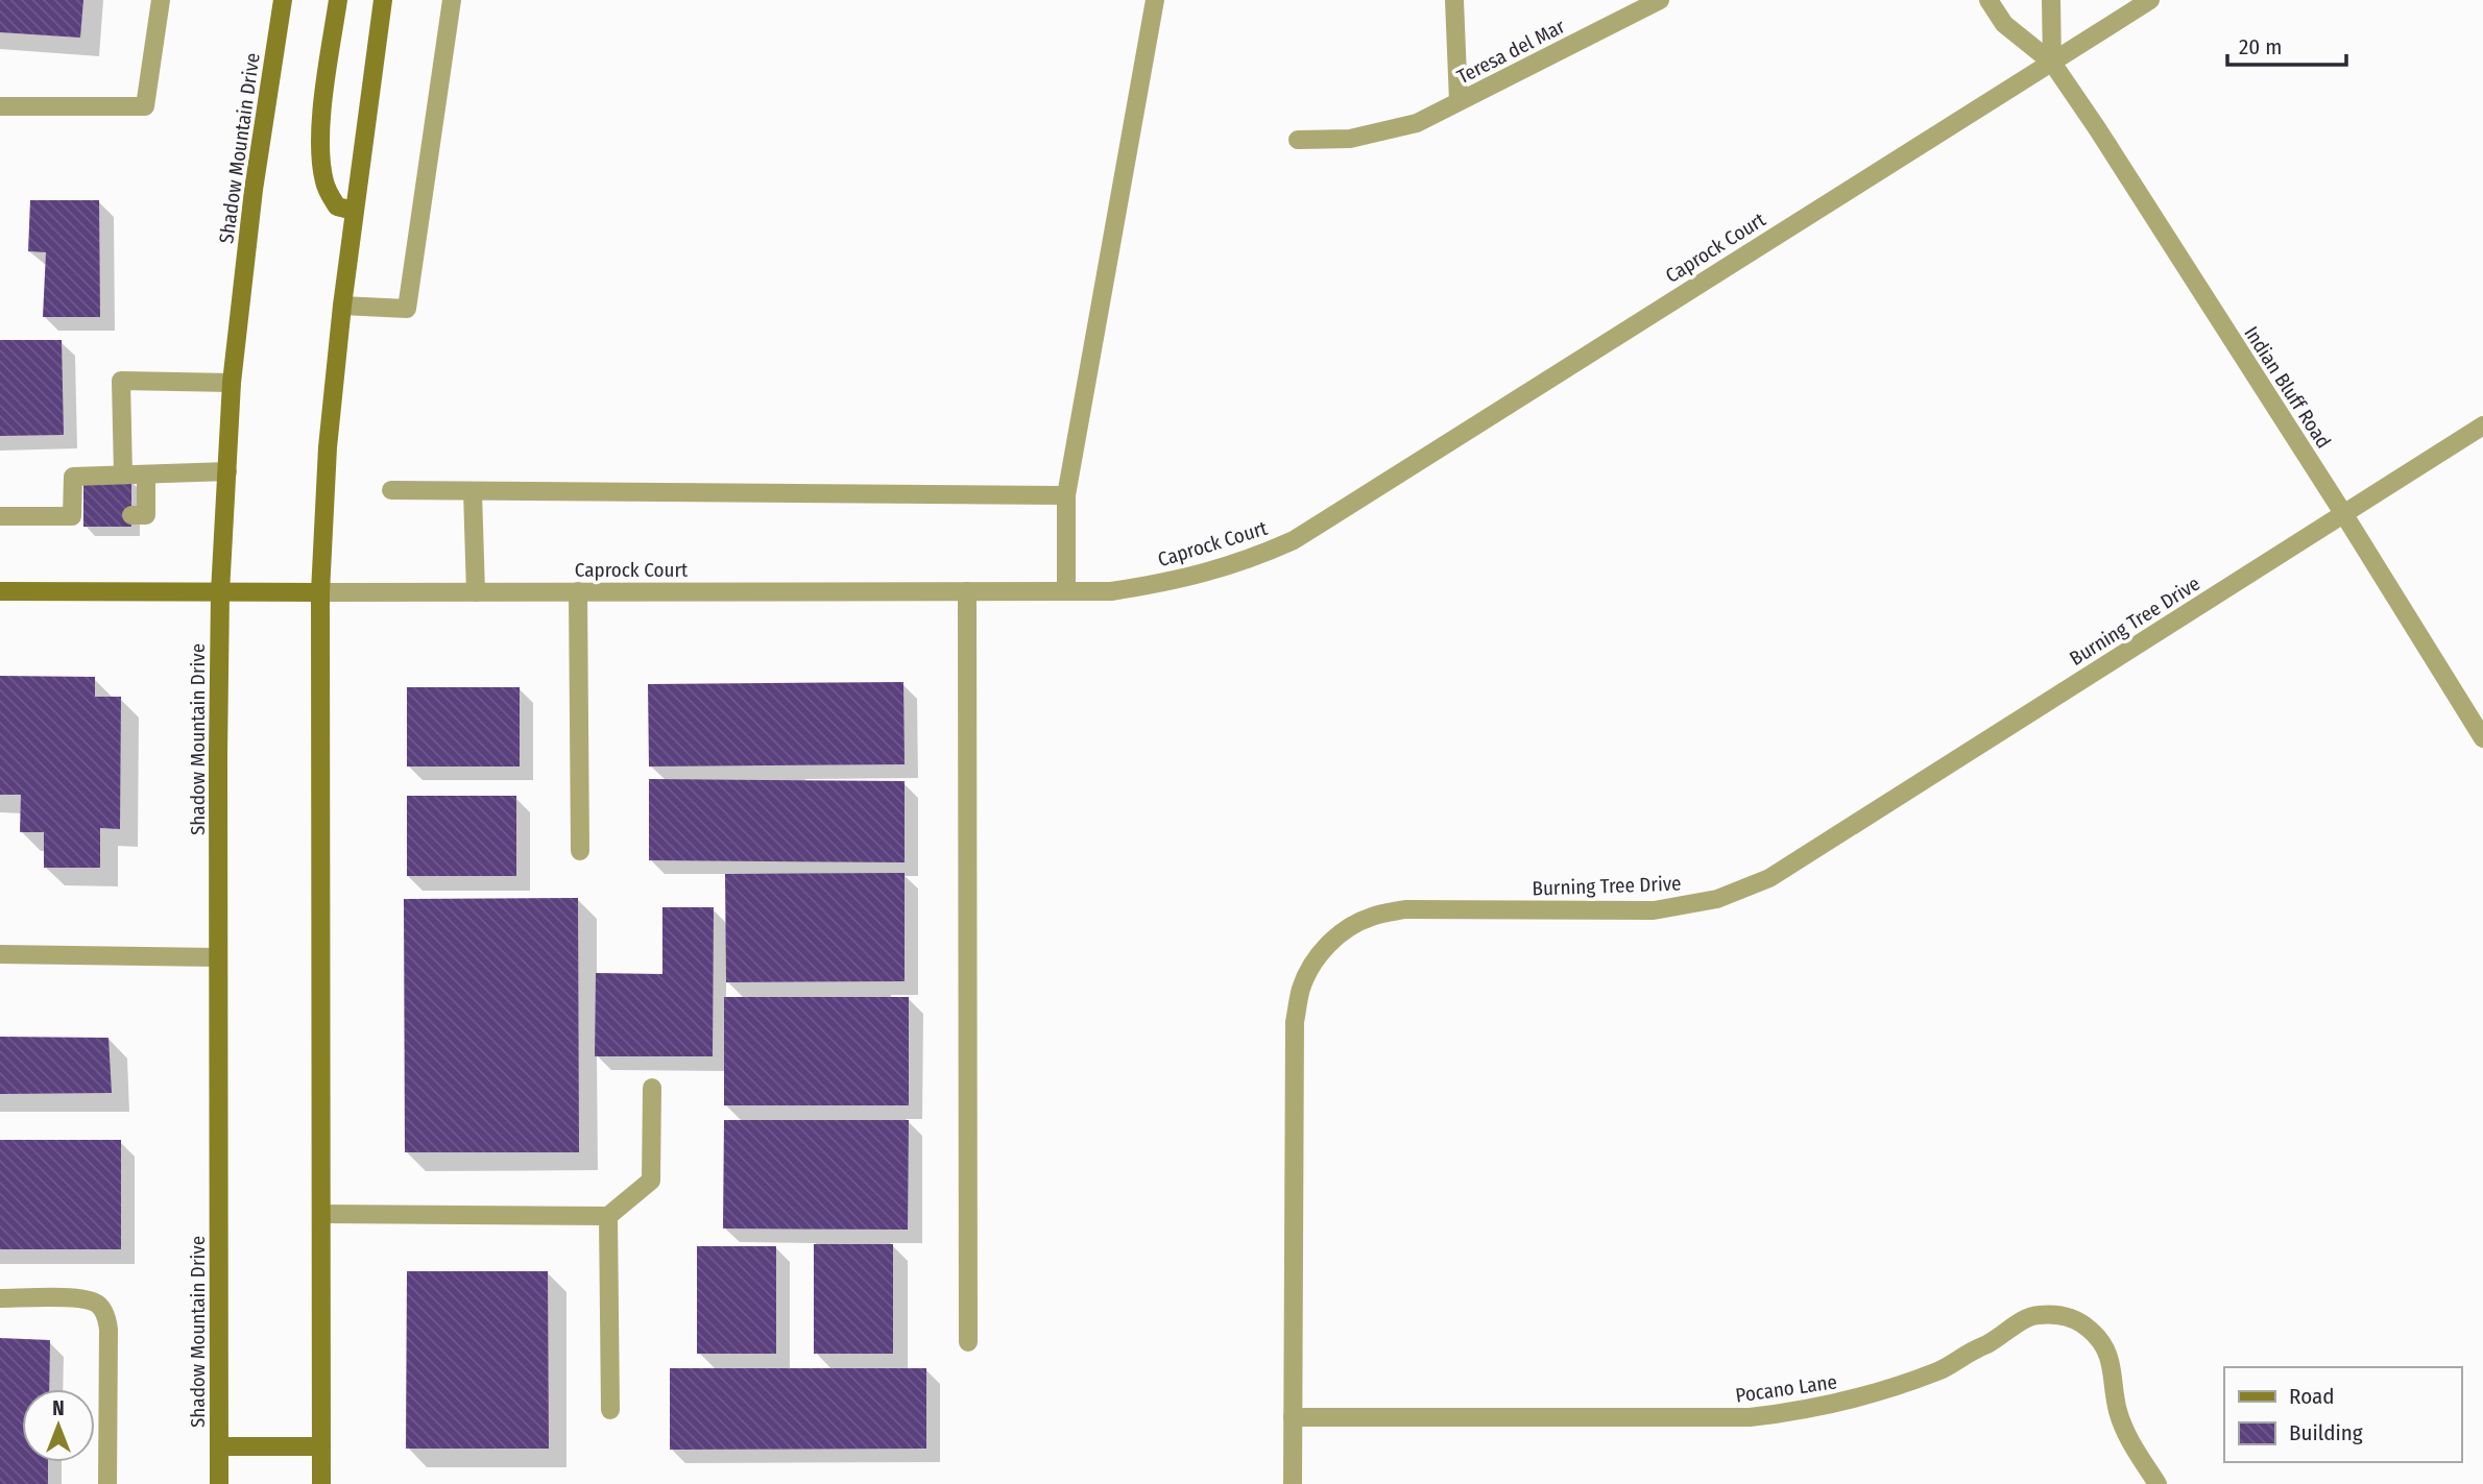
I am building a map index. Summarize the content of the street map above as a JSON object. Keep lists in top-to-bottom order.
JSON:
{
  "streets": {
    "main road": ["Shadow Mountain Drive", "Caprock Court"],
    "street": [
      "Teresa del Mar",
      "Indian Bluff Road",
      "Burning Tree Drive",
      "Pocano Lane"
    ]
  },
  "crossings": [
    ["Shadow Mountain Drive", "Caprock Court"],
    ["Caprock Court", "Indian Bluff Road"],
    ["Indian Bluff Road", "Burning Tree Drive"],
    ["Burning Tree Drive", "Pocano Lane"]
  ],
  "legend": ["Road", "Building"],
  "scale_bar": "20 m",
  "north": "top"
}
